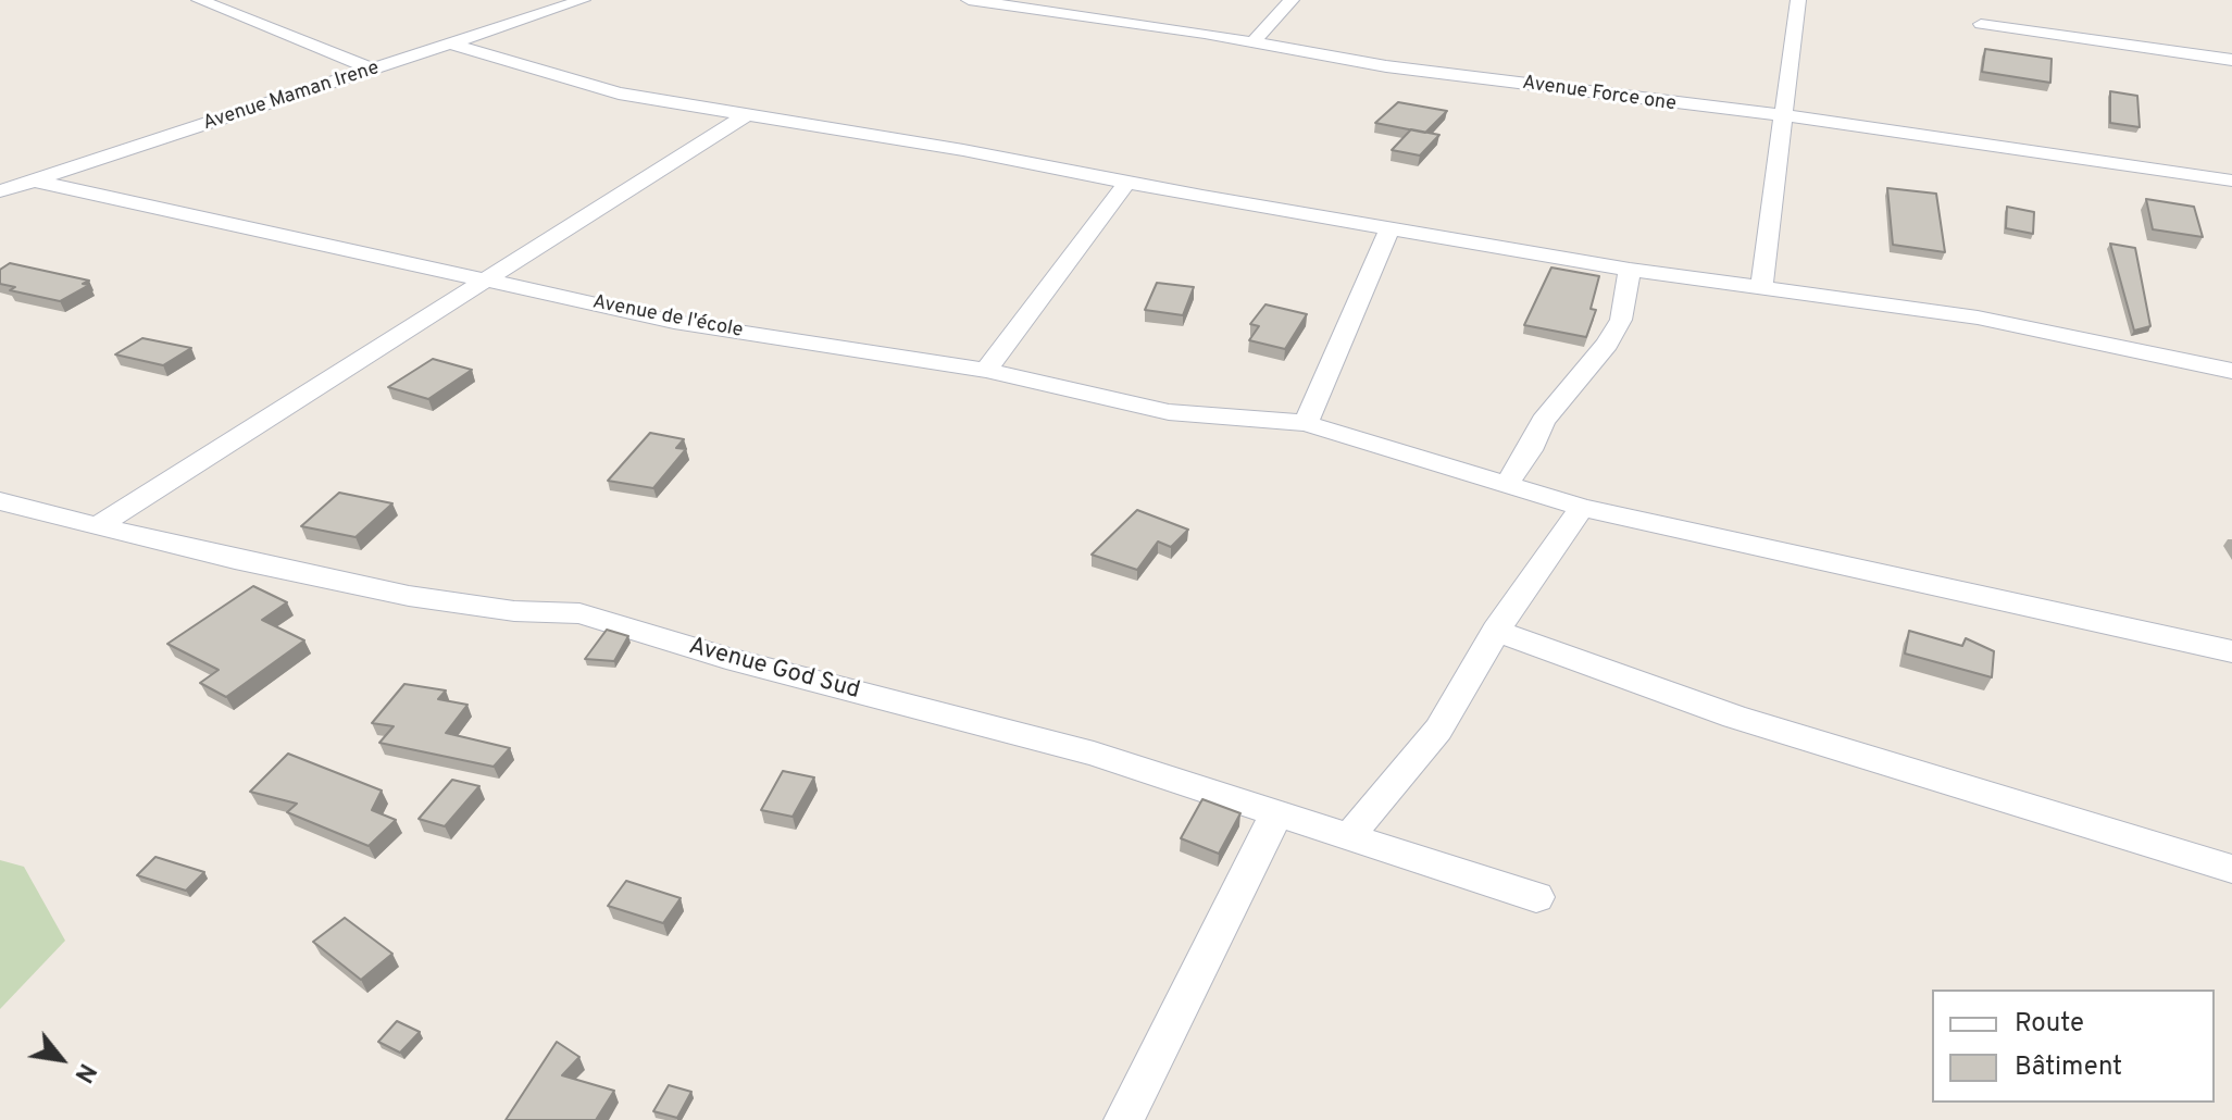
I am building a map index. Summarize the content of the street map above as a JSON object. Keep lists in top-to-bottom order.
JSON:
{
  "streets": {
    "street": [
      "Avenue Force one",
      "Avenue Maman Irene",
      "Avenue de l'école",
      "Avenue God Sud"
    ]
  },
  "crossings": [
    ["Avenue Maman Irene", "Avenue de l'école"]
  ],
  "legend": ["Route", "Bâtiment"],
  "north": "bottom right"
}
